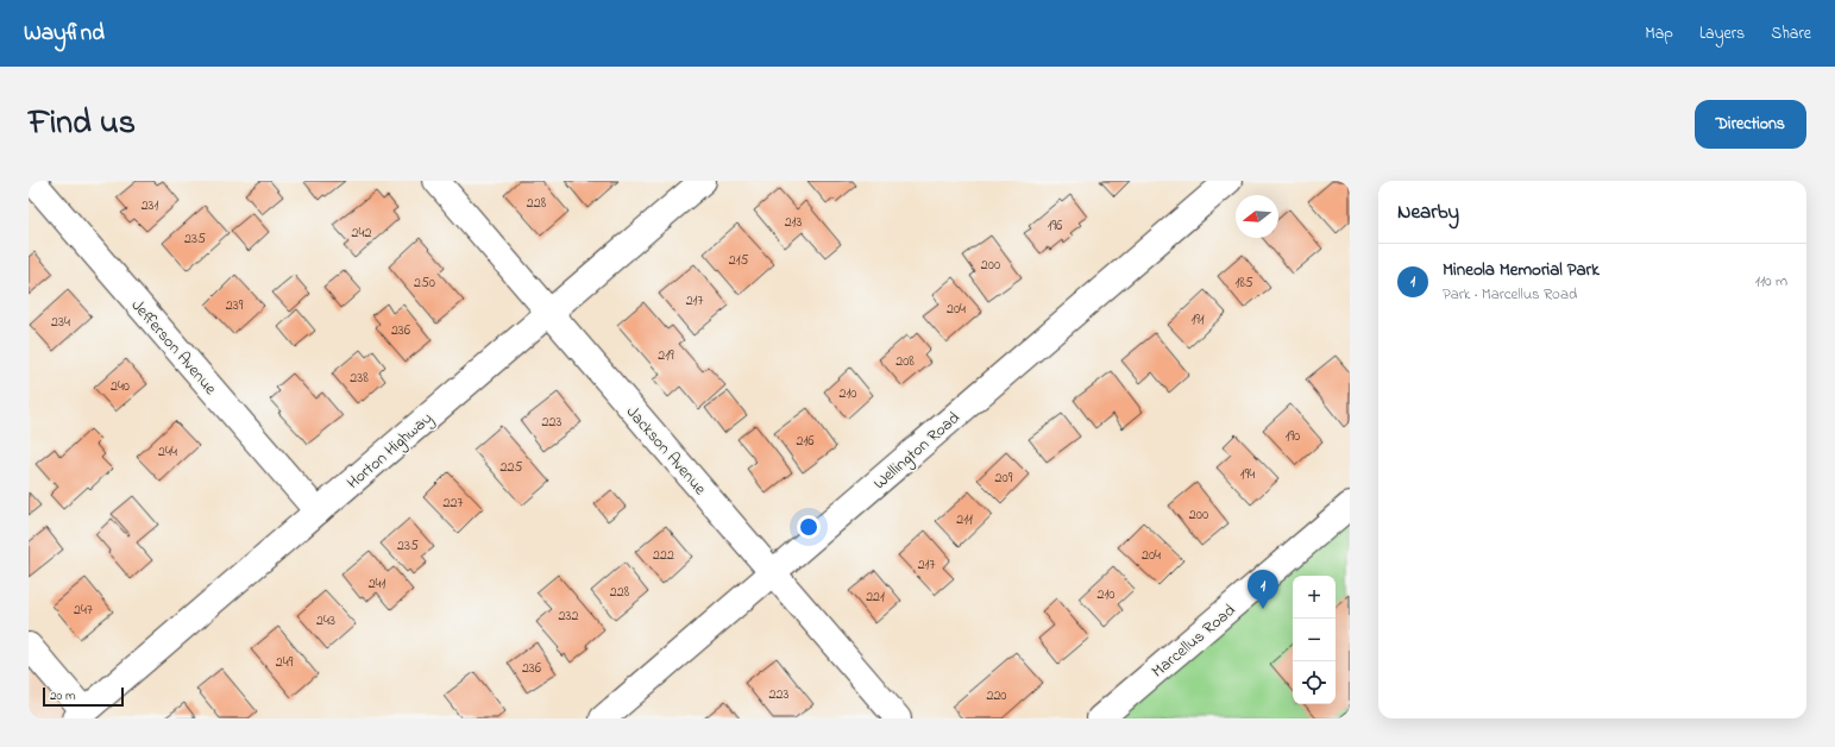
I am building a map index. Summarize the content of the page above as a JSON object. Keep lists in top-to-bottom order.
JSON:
{
  "streets": {
    "street": [
      "Jefferson Avenue",
      "Horton Highway",
      "Jackson Avenue",
      "Wellington Road",
      "Marcellus Road"
    ]
  },
  "crossings": [
    ["Jefferson Avenue", "Horton Highway"],
    ["Horton Highway", "Jackson Avenue"],
    ["Jackson Avenue", "Wellington Road"]
  ],
  "house_numbers": [
    "228",
    "231",
    "213",
    "196",
    "242",
    "235",
    "215",
    "200",
    "250",
    "185",
    "217",
    "239",
    "204",
    "191",
    "234",
    "236",
    "219",
    "208",
    "238",
    "240",
    "210",
    "223",
    "190",
    "216",
    "244",
    "225",
    "194",
    "209",
    "227",
    "200",
    "211",
    "235",
    "222",
    "204",
    "217",
    "241",
    "228",
    "210",
    "221",
    "247",
    "232",
    "243",
    "249",
    "236",
    "223",
    "220"
  ],
  "scale_bar": "20 m",
  "north": "left",
  "page": {
    "header": "Wayfind",
    "nav": ["Map", "Layers", "Share"],
    "title": "Find us",
    "buttons": "Directions",
    "heading": "Nearby",
    "list": [
      {
        "mark": "1",
        "name": "Mineola Memorial Park",
        "note": "Park · Marcellus Road",
        "value": "110 m"
      }
    ],
    "pins": "1",
    "map_buttons": ["+", "−"],
    "scale": "20 m"
  }
}
